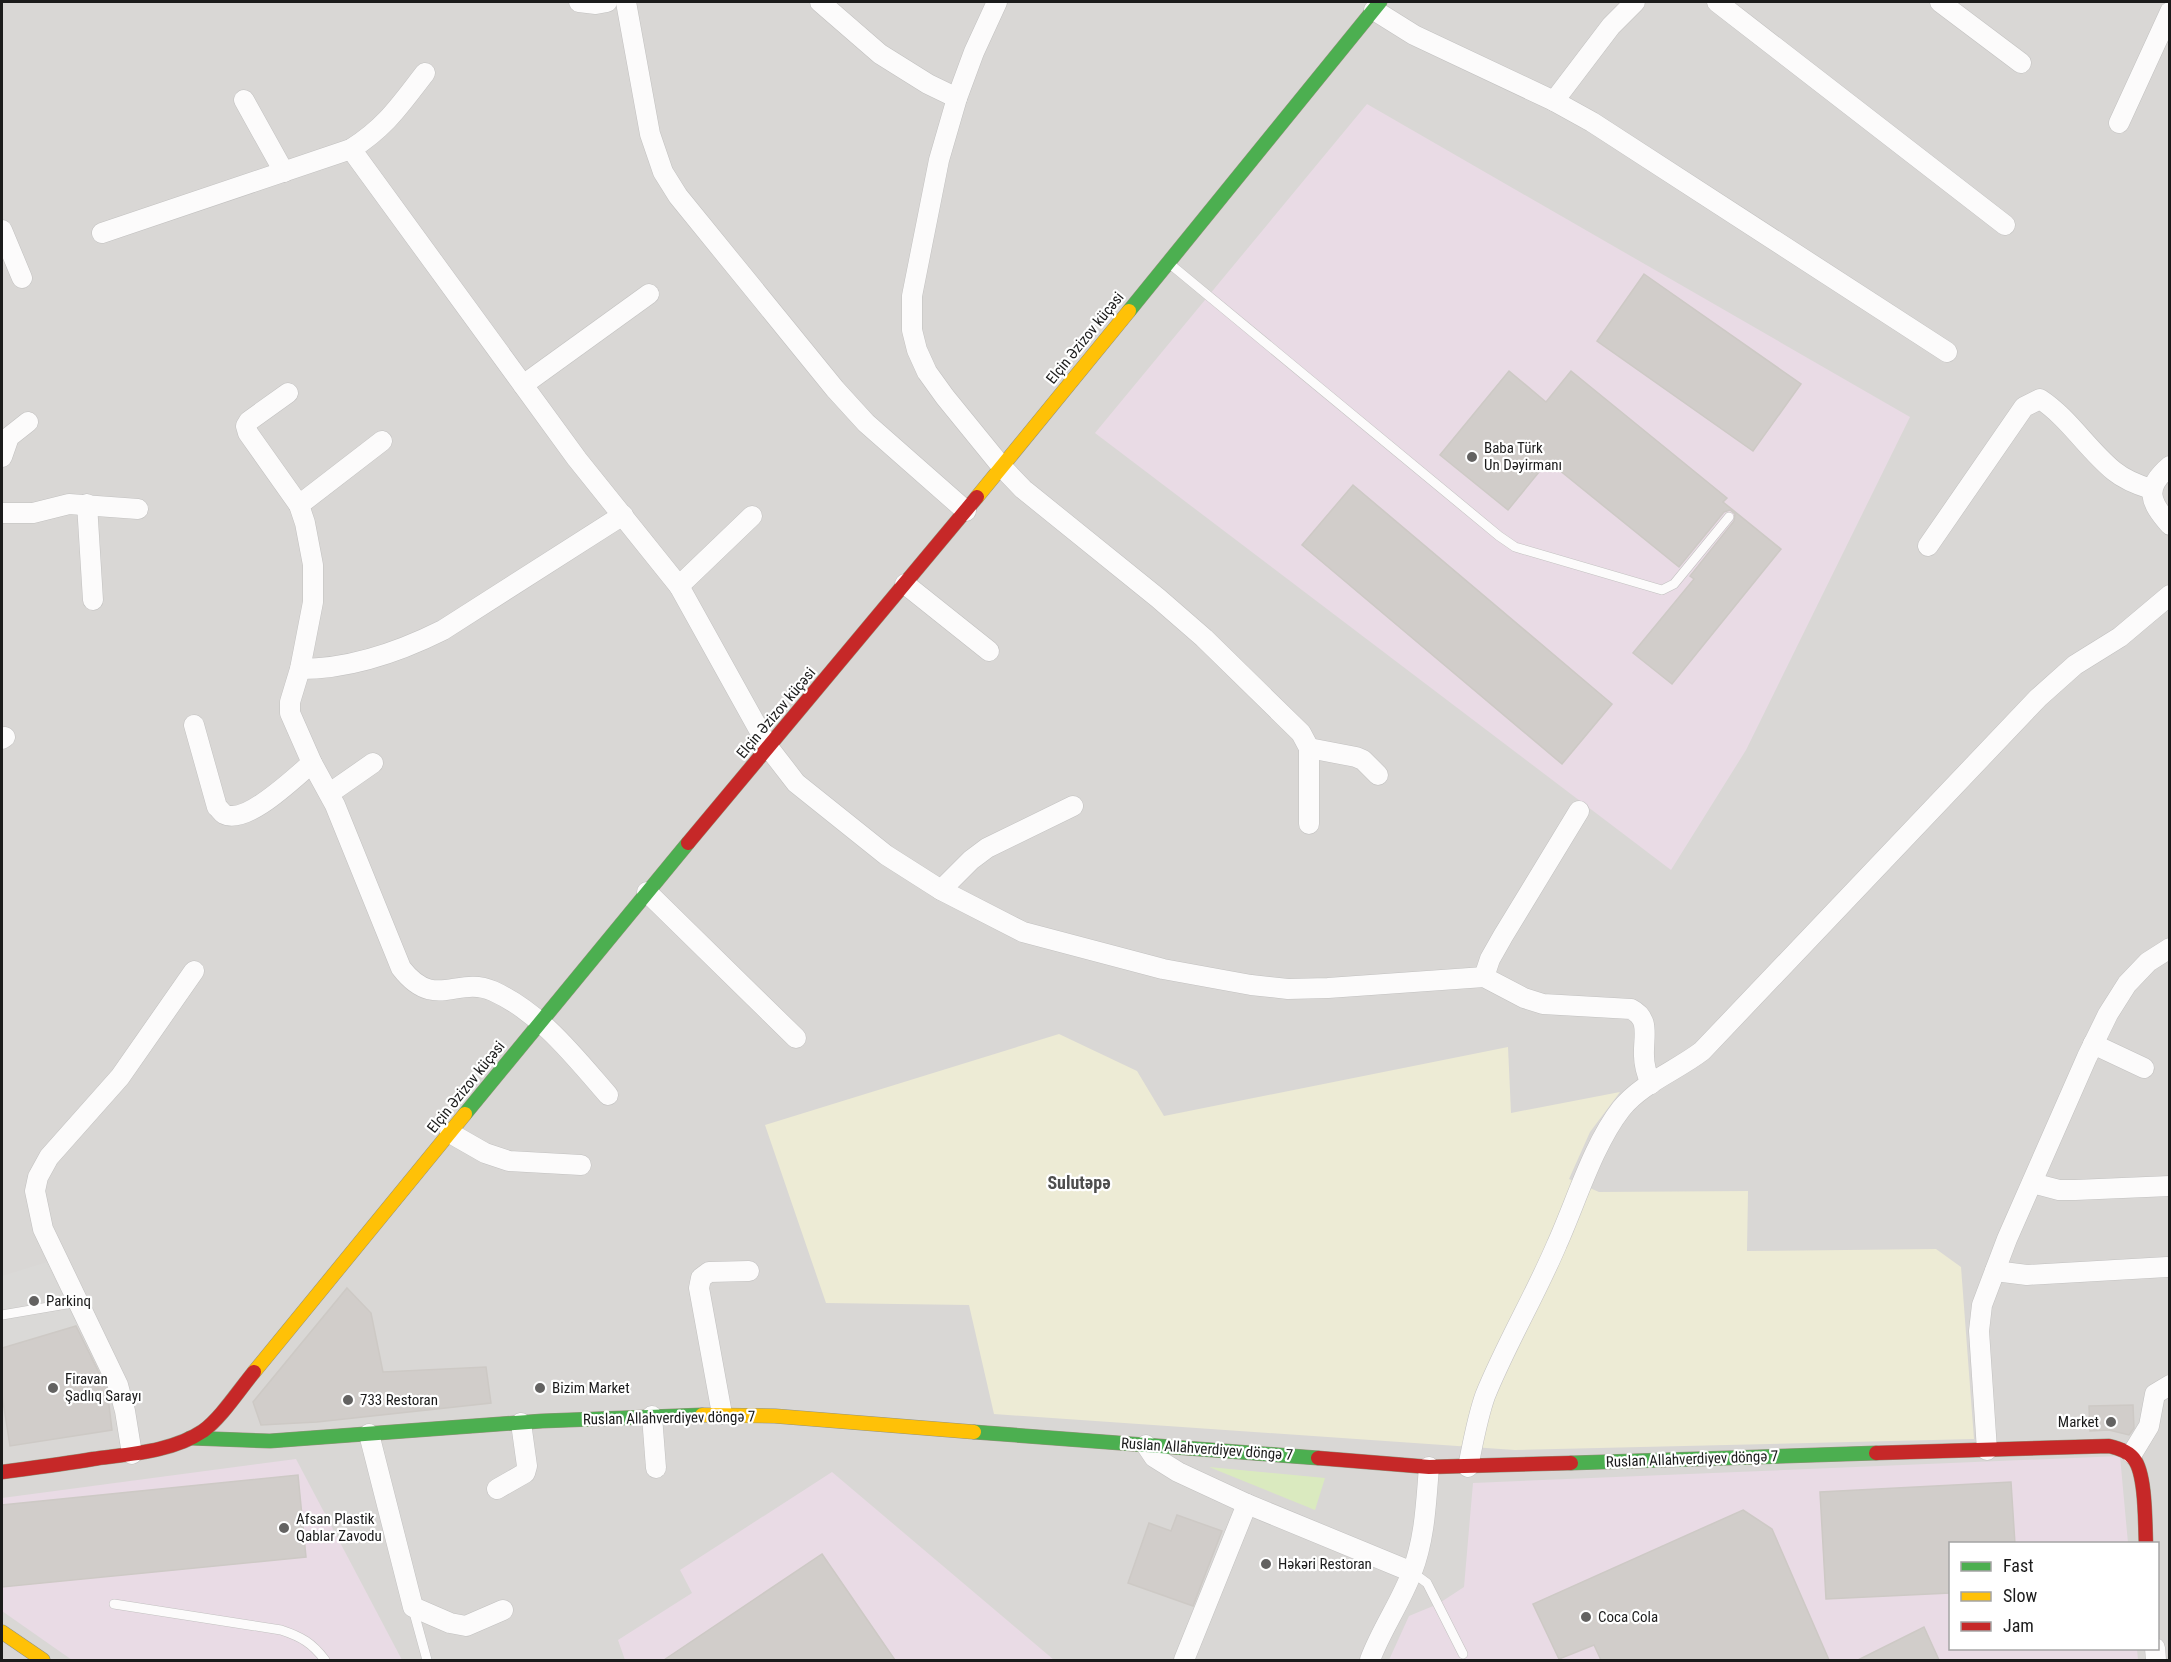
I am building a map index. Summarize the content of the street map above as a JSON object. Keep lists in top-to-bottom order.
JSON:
{
  "streets": {
    "street": ["Elçin Əzizov küçəsi", "Ruslan Allahverdiyev döngə 7"]
  },
  "crossings": [
    ["Elçin Əzizov küçəsi", "Ruslan Allahverdiyev döngə 7"]
  ],
  "districts": ["Sulutəpə"],
  "places": [
    "Baba Türk Un Dəyirmanı",
    "Parkinq",
    "Firavan Şadlıq Sarayı",
    "Bizim Market",
    "733 Restoran",
    "Market",
    "Afsan Plastik Qablar Zavodu",
    "Həkəri Restoran",
    "Coca Cola"
  ],
  "legend": ["Fast", "Slow", "Jam"]
}
